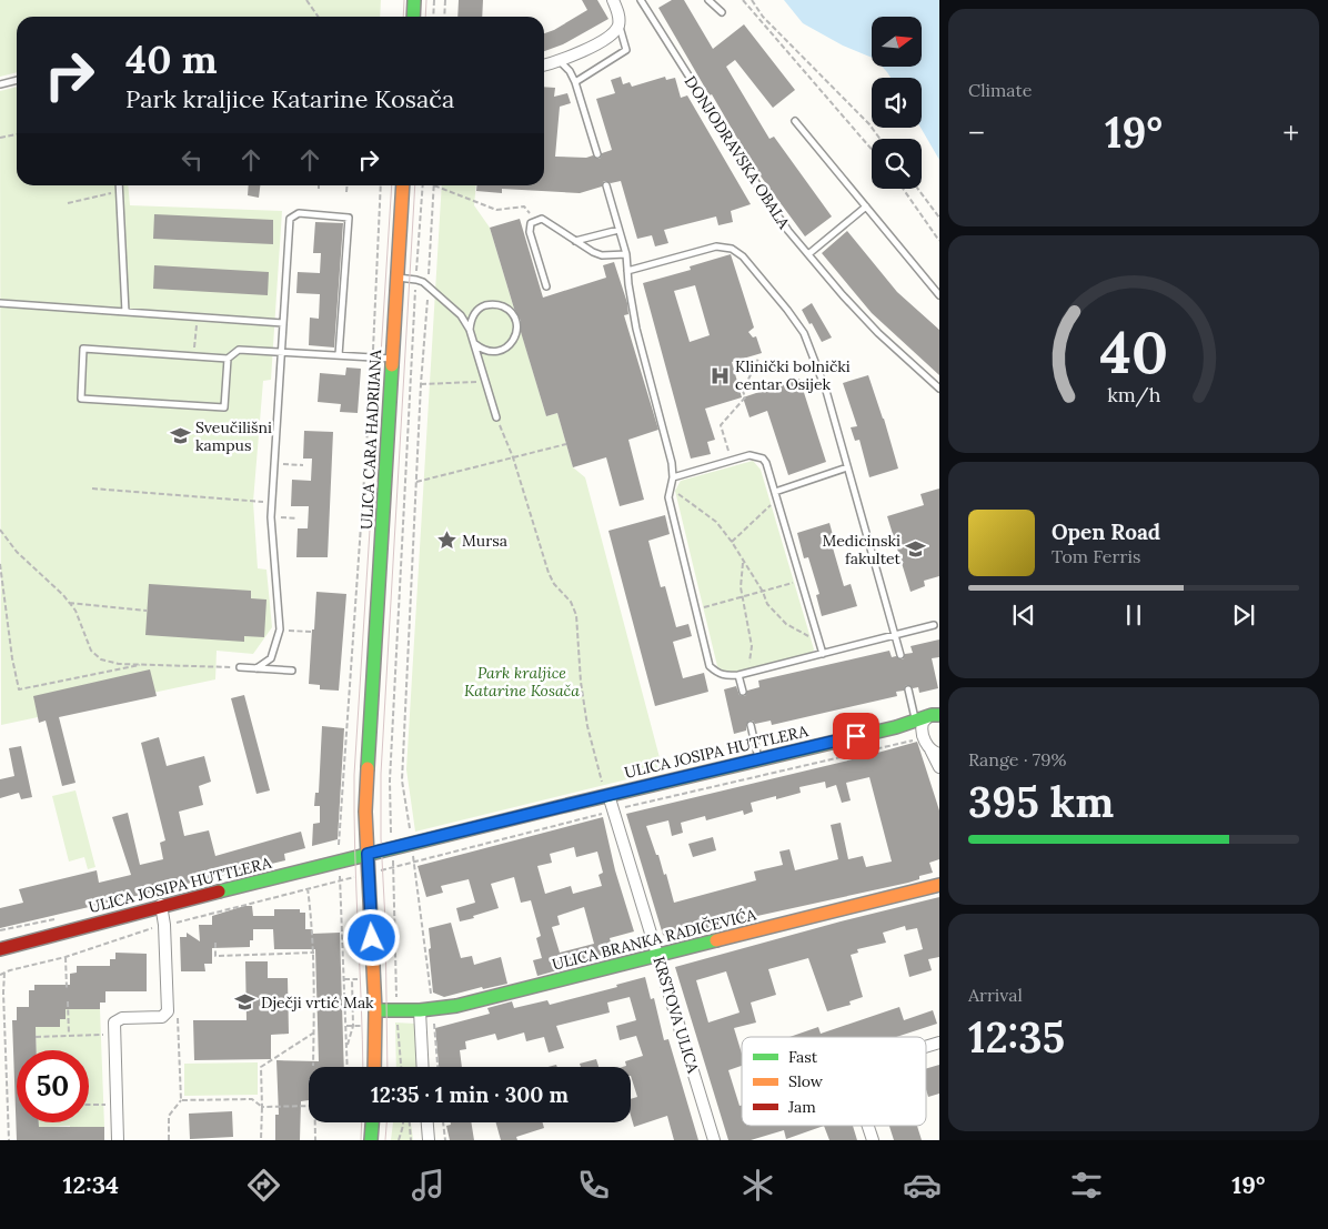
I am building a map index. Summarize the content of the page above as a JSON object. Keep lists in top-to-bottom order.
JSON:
{
  "streets": {
    "street": [
      "ULICA CARA HADRIJANA",
      "ULICA JOSIPA HUTTLERA",
      "ULICA BRANKA RADIČEVIĆA",
      "KRSTOVA ULICA"
    ],
    "lane": ["DONJODRAVSKA OBALA"]
  },
  "crossings": [
    ["ULICA CARA HADRIJANA", "ULICA JOSIPA HUTTLERA"],
    ["ULICA JOSIPA HUTTLERA", "KRSTOVA ULICA"],
    ["ULICA BRANKA RADIČEVIĆA", "KRSTOVA ULICA"]
  ],
  "parks": ["Park kraljice Katarine Kosača"],
  "places": {
    "hospital": ["Klinički bolnički centar Osijek"],
    "school or university": ["Sveučilišni kampus", "Medicinski fakultet", "Dječji vrtić Mak"],
    "place": ["Mursa"]
  },
  "legend": ["Fast", "Slow", "Jam"],
  "north": "right",
  "page": {
    "tile": [
      "Climate",
      ["Range · 79%", "395 km"],
      ["Arrival", "12:35"]
    ],
    "turn": ["40 m", "Park kraljice Katarine Kosača"],
    "heat": ["−", "19°", "+"],
    "song": ["Open Road", "Tom Ferris"],
    "limit": "50",
    "trip": "12:35 · 1 min · 300 m",
    "tabs": ["12:34", "19°"],
    "gauge": ["40", "km/h"]
  }
}
